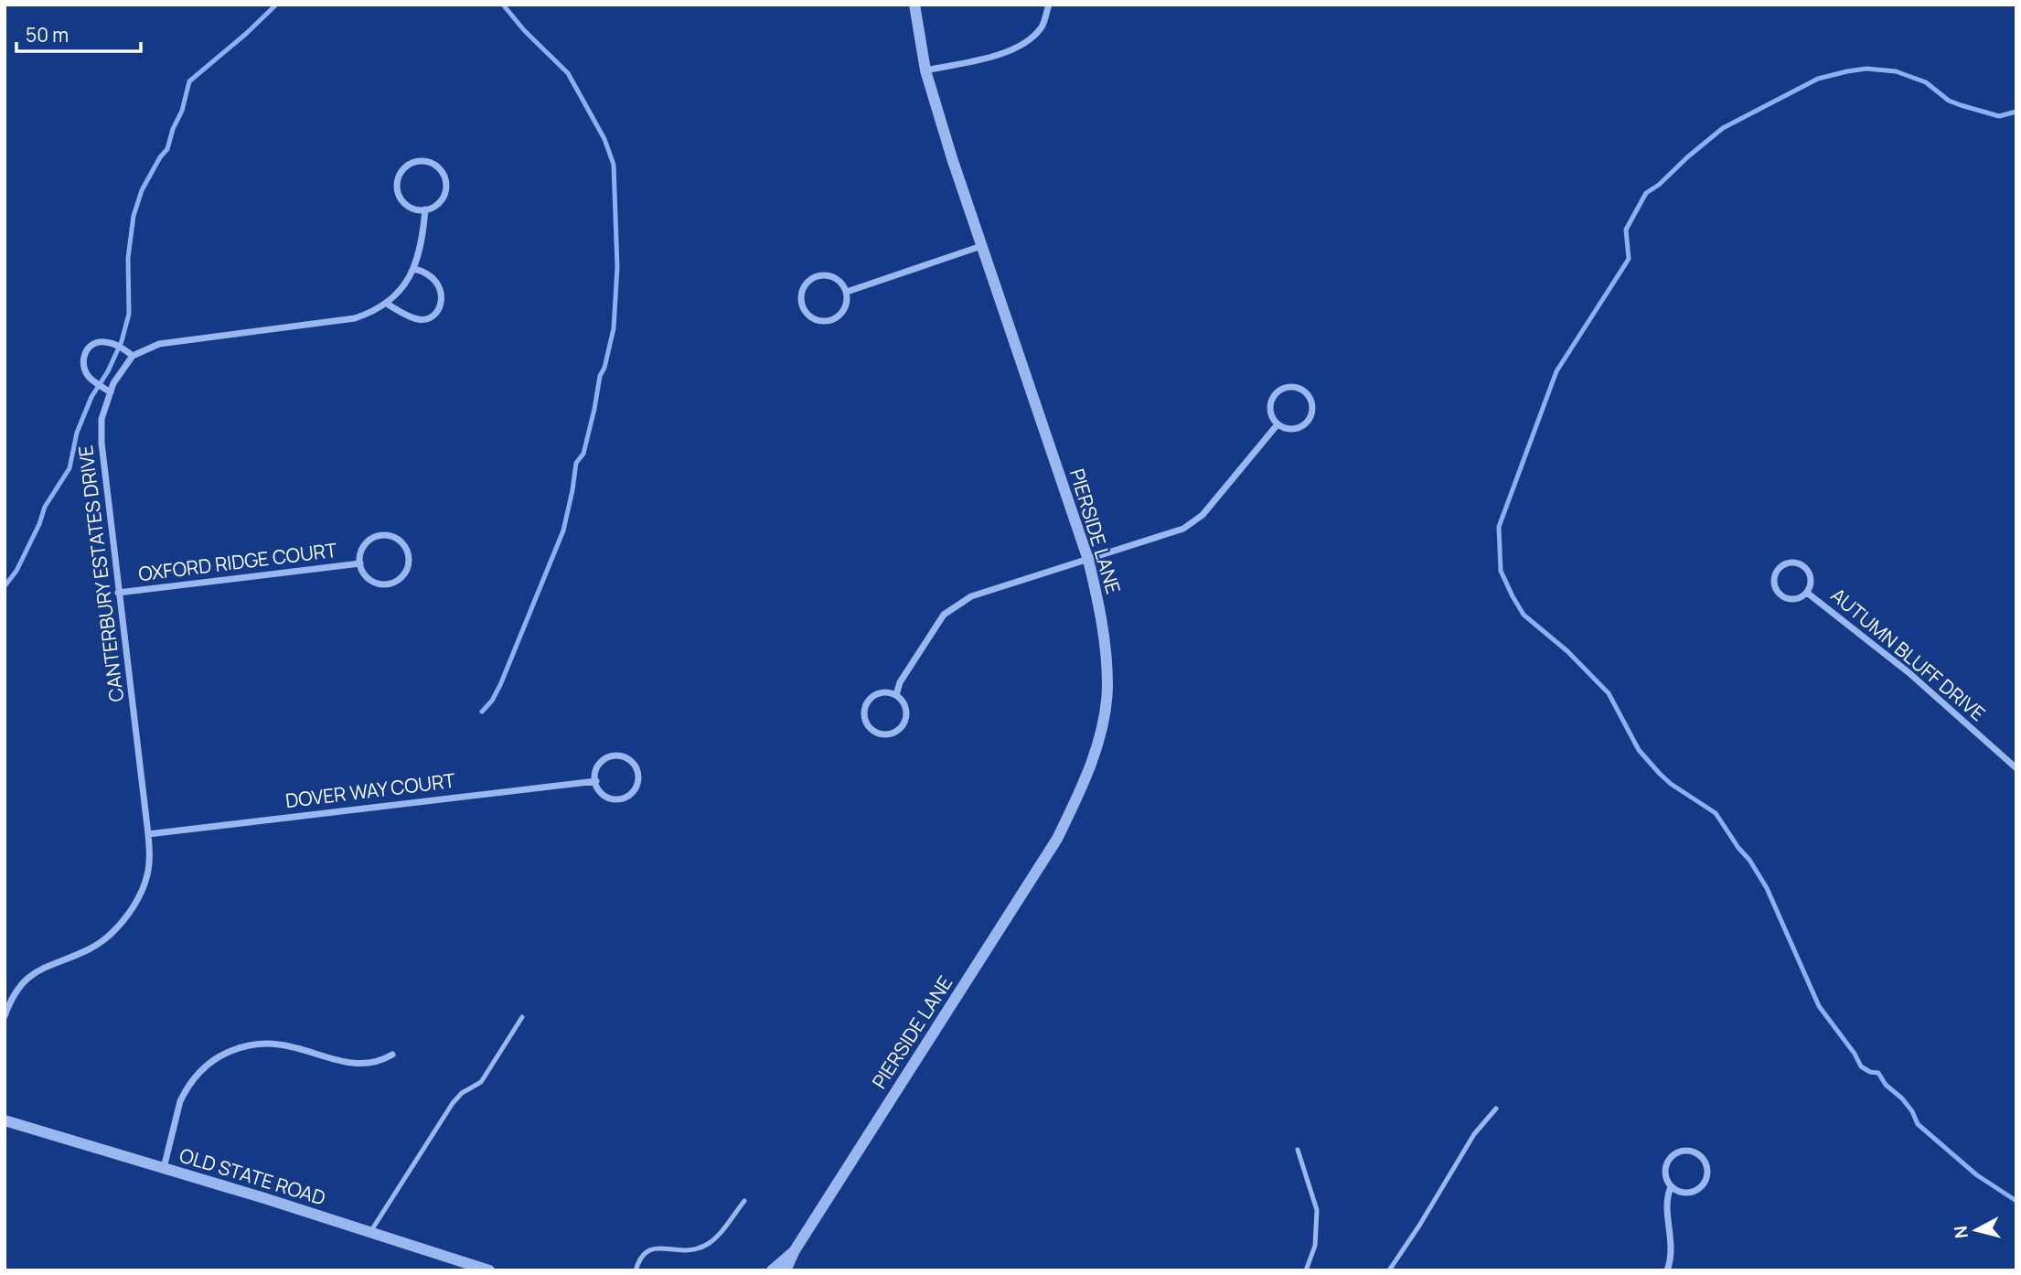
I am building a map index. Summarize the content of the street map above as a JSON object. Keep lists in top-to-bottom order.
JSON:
{
  "streets": {
    "street": [
      "PIERSIDE LANE",
      "OXFORD RIDGE COURT",
      "CANTERBURY ESTATES DRIVE",
      "AUTUMN BLUFF DRIVE",
      "DOVER WAY COURT",
      "OLD STATE ROAD"
    ]
  },
  "crossings": [
    ["OXFORD RIDGE COURT", "CANTERBURY ESTATES DRIVE"],
    ["CANTERBURY ESTATES DRIVE", "DOVER WAY COURT"]
  ],
  "scale_bar": "50 m",
  "north": "left"
}
